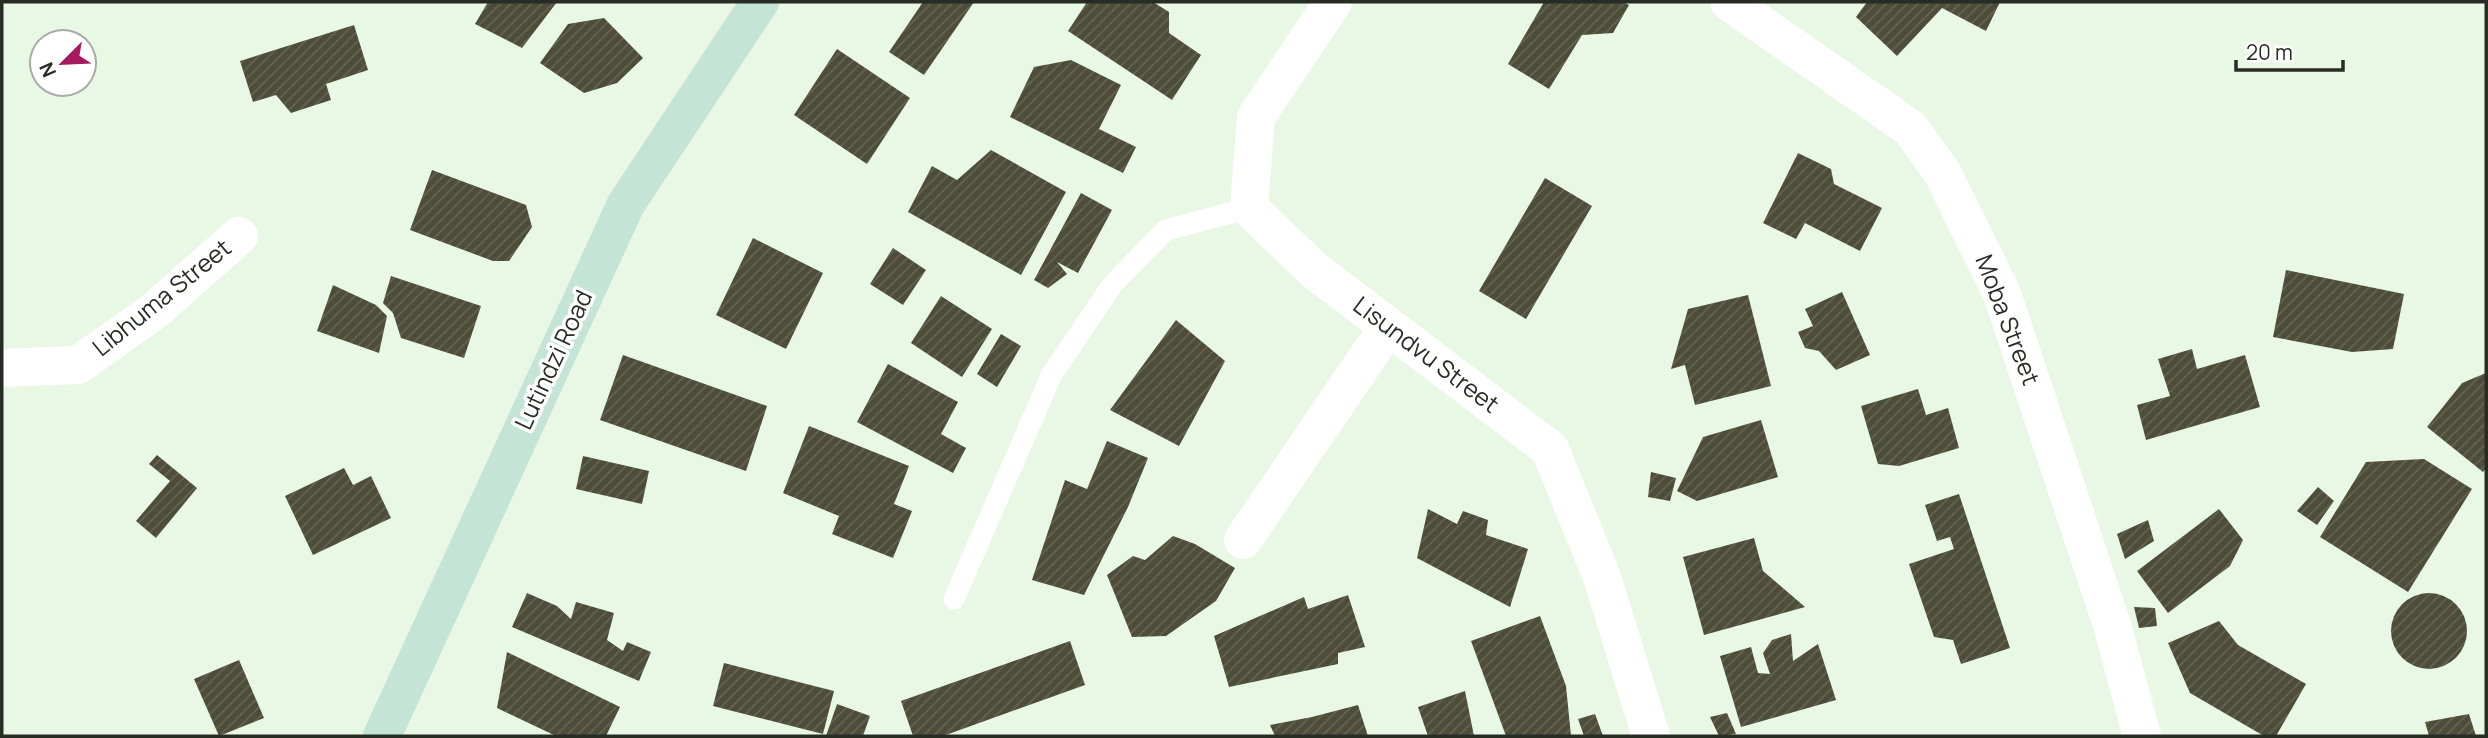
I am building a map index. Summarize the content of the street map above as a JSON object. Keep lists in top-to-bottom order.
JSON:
{
  "streets": {
    "street": [
      "Libhuma Street",
      "Moba Street",
      "Lisundvu Street",
      "Lutindzi Road"
    ]
  },
  "scale_bar": "20 m",
  "north": "bottom left"
}
